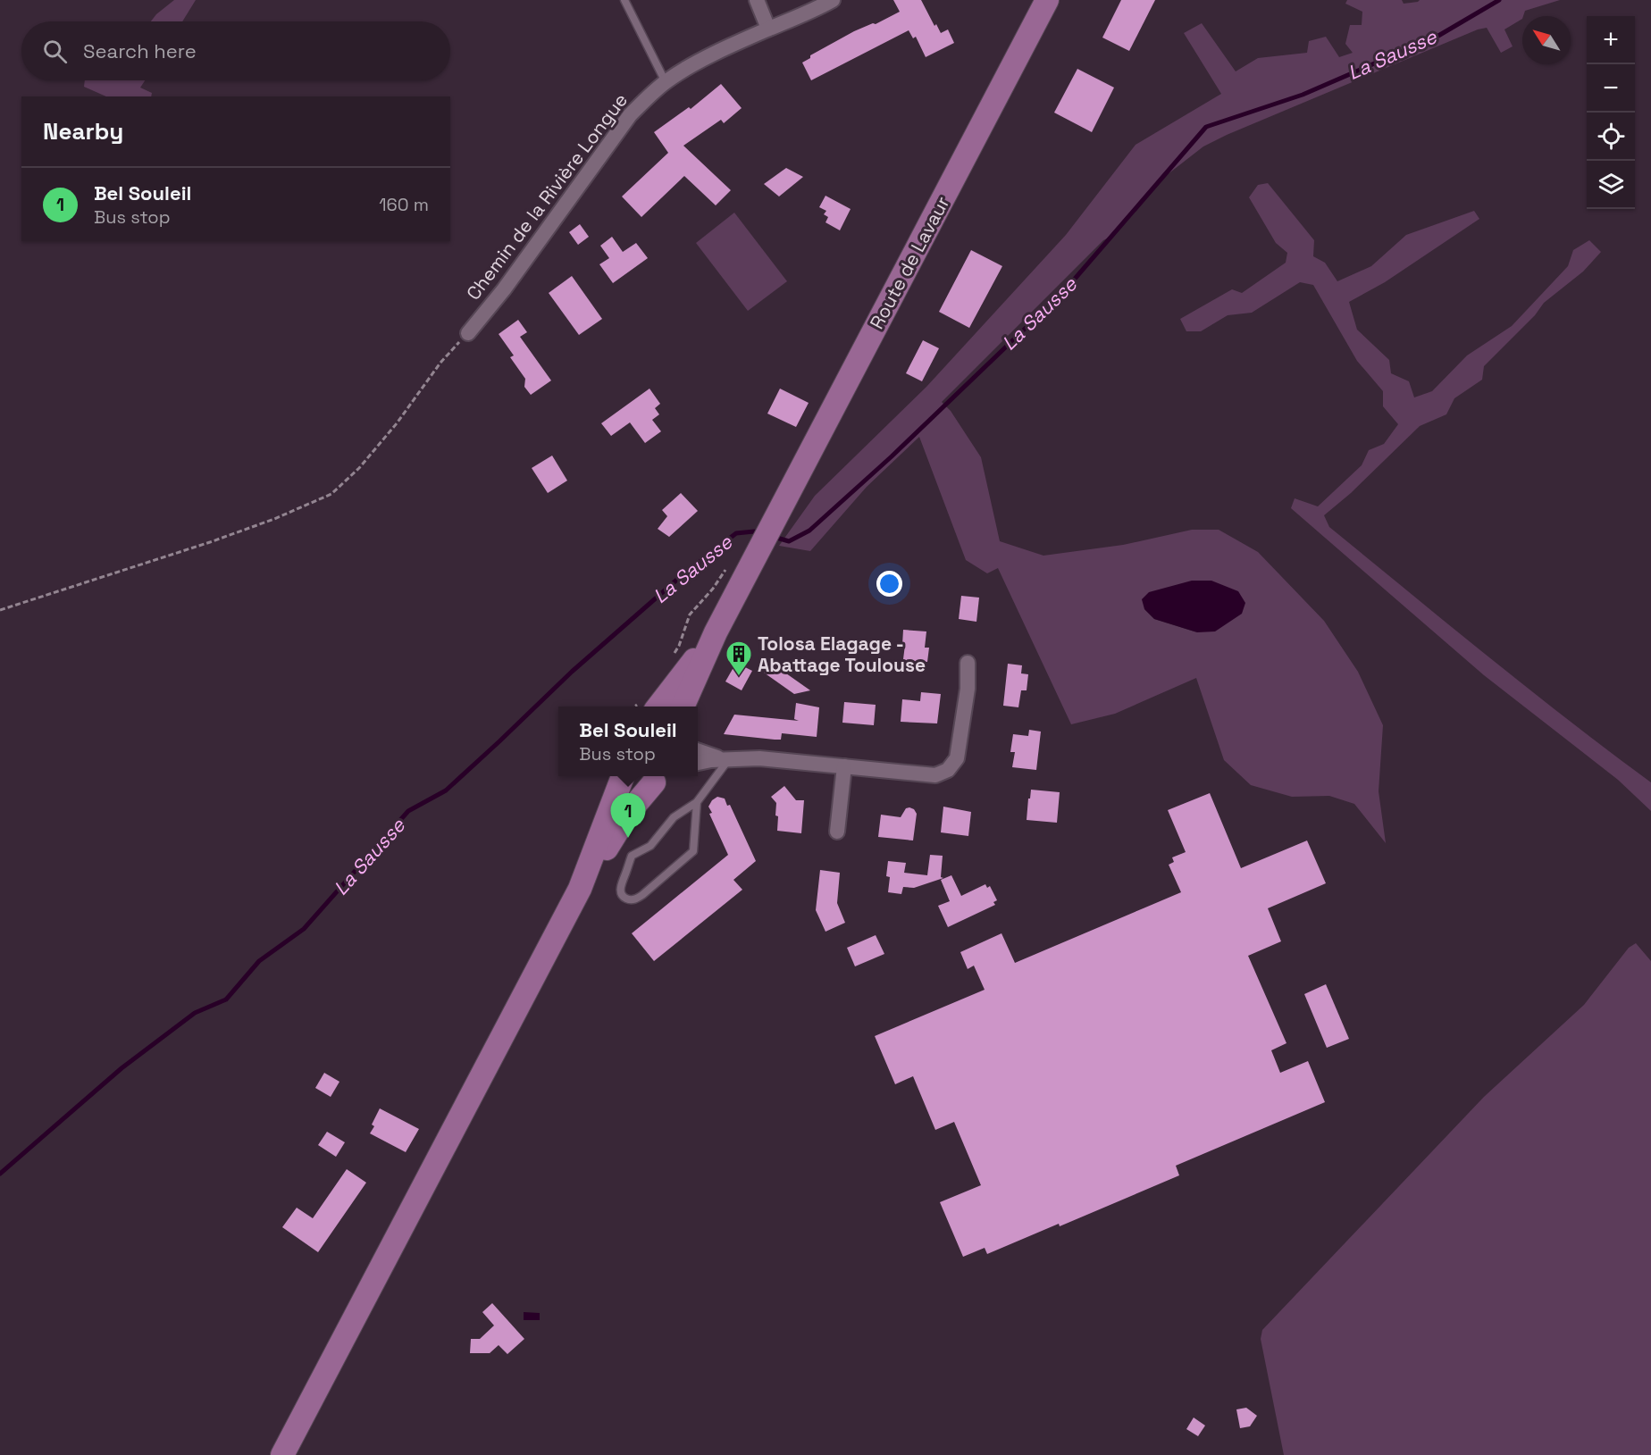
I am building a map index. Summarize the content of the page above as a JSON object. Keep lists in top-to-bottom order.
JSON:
{
  "streets": {
    "main road": ["Route de Lavaur"],
    "street": ["Chemin de la Rivière Longue"]
  },
  "water": ["La Sausse"],
  "places": {
    "building": ["Tolosa Elagage - Abattage Toulouse"]
  },
  "north": "top left",
  "page": {
    "map_buttons": ["+", "−"],
    "search": "Search here",
    "heading": "Nearby",
    "list": [
      {
        "mark": "1",
        "name": "Bel Souleil",
        "note": "Bus stop",
        "value": "160 m"
      }
    ],
    "popup": ["Bel Souleil", "Bus stop"],
    "pins": "1"
  }
}
